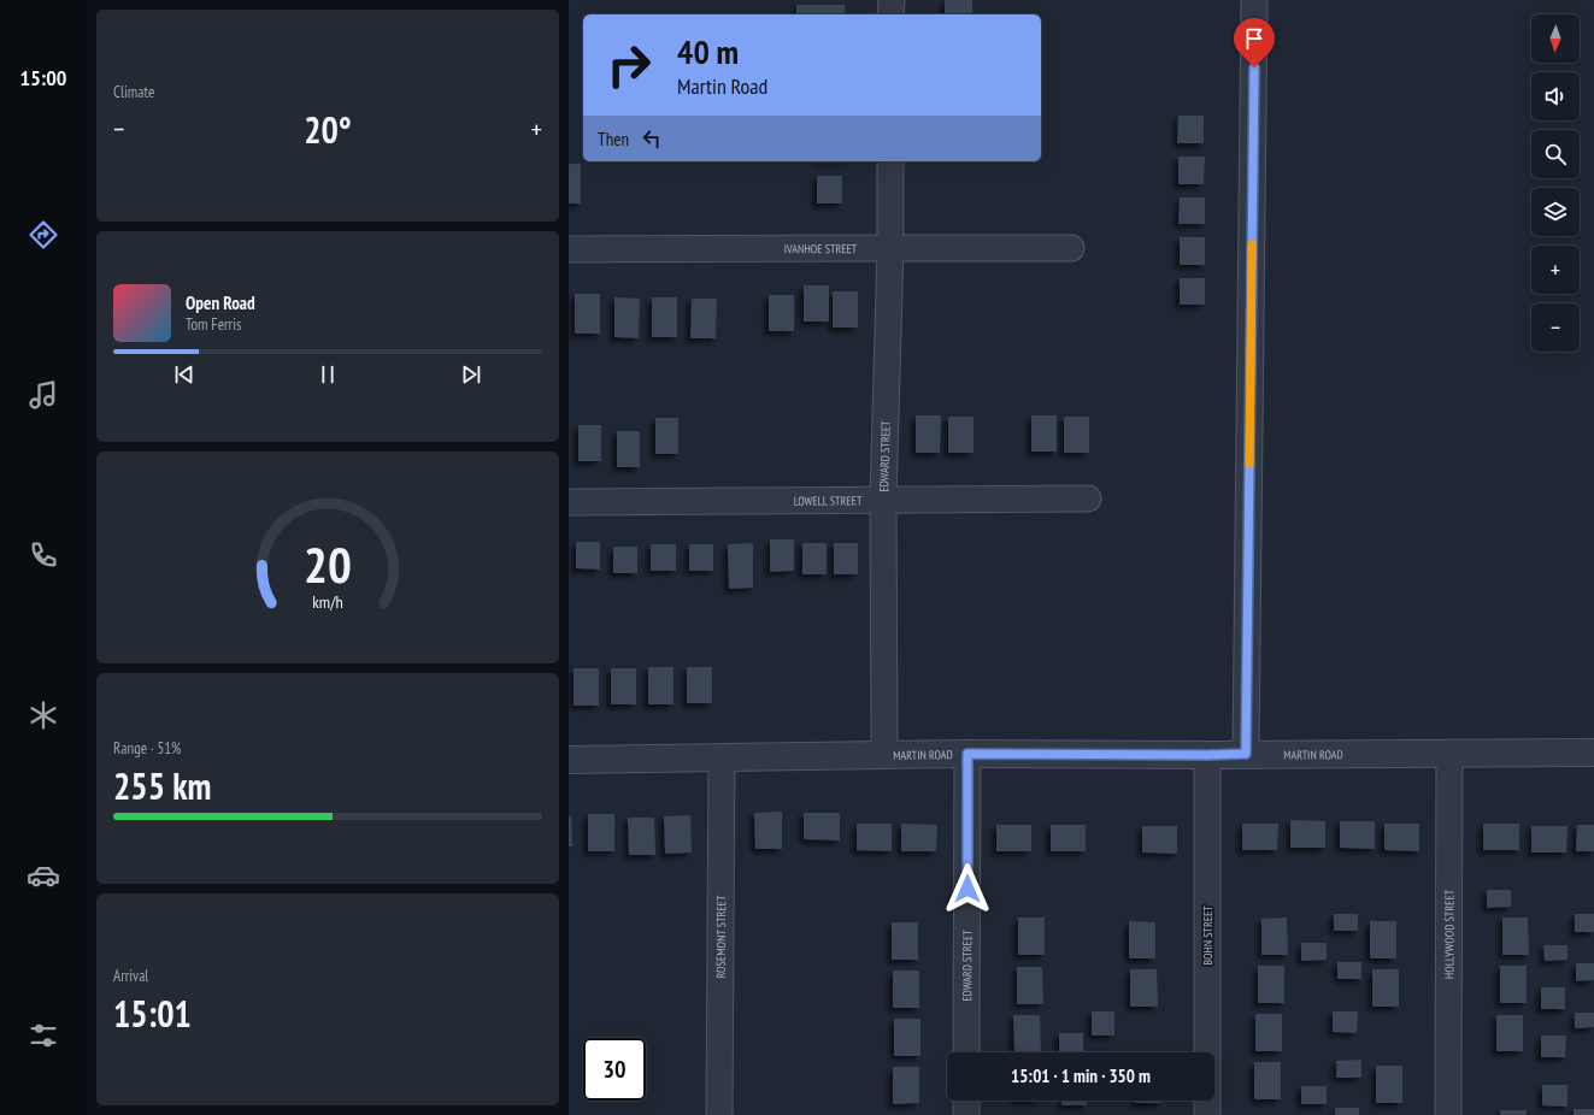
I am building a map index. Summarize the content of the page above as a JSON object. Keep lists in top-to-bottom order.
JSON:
{
  "streets": {
    "street": [
      "IVANHOE STREET",
      "EDWARD STREET",
      "LOWELL STREET",
      "MARTIN ROAD",
      "HOLLYWOOD STREET",
      "BOHN STREET",
      "ROSEMONT STREET"
    ]
  },
  "crossings": [
    ["IVANHOE STREET", "EDWARD STREET"],
    ["EDWARD STREET", "LOWELL STREET"],
    ["EDWARD STREET", "MARTIN ROAD"],
    ["MARTIN ROAD", "HOLLYWOOD STREET"],
    ["MARTIN ROAD", "BOHN STREET"],
    ["MARTIN ROAD", "ROSEMONT STREET"]
  ],
  "north": "bottom",
  "page": {
    "tabs": "15:00",
    "tile": [
      "Climate",
      ["Range · 51%", "255 km"],
      ["Arrival", "15:01"]
    ],
    "map_buttons": ["+", "−"],
    "turn": ["40 m", "Martin Road"],
    "heat": ["−", "20°", "+"],
    "then": "Then",
    "song": ["Open Road", "Tom Ferris"],
    "limit": "30",
    "trip": "15:01 · 1 min · 350 m",
    "gauge": ["20", "km/h"]
  }
}
